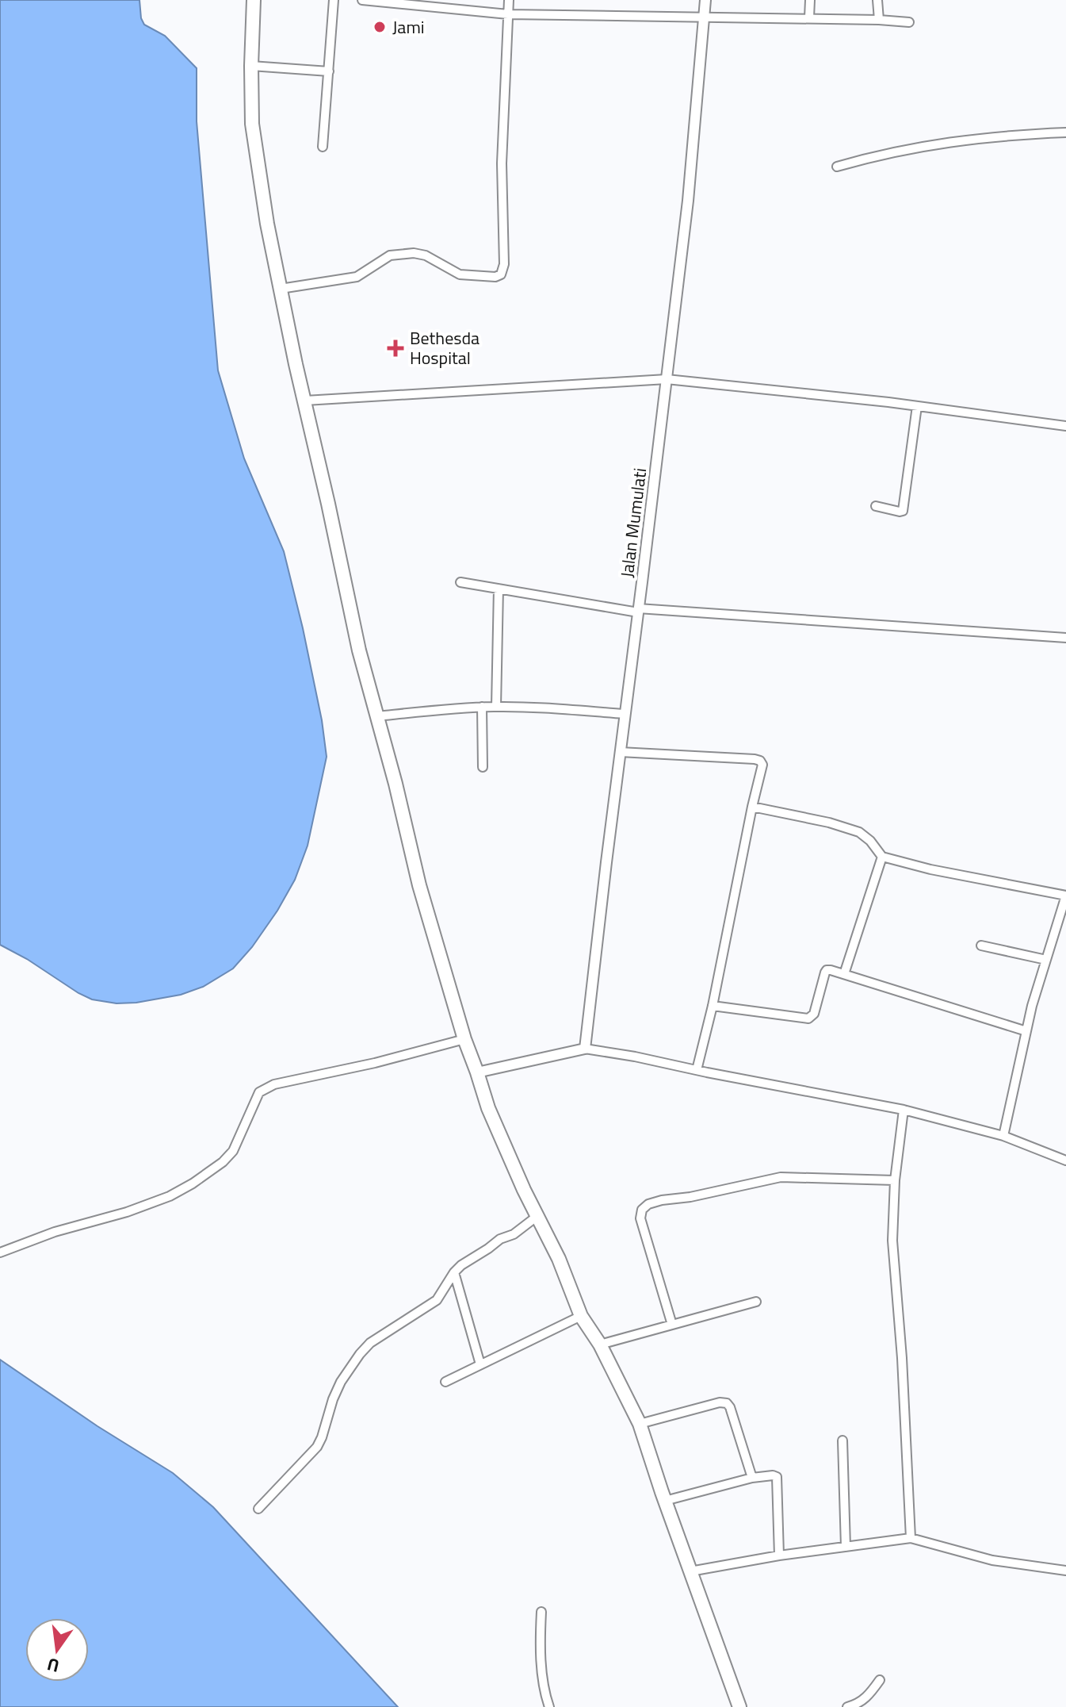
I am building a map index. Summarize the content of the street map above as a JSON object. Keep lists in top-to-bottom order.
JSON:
{
  "streets": {
    "street": ["Jalan Mumulati"]
  },
  "places": {
    "other": ["Jami"],
    "health": ["Bethesda Hospital"]
  },
  "north": "bottom"
}
